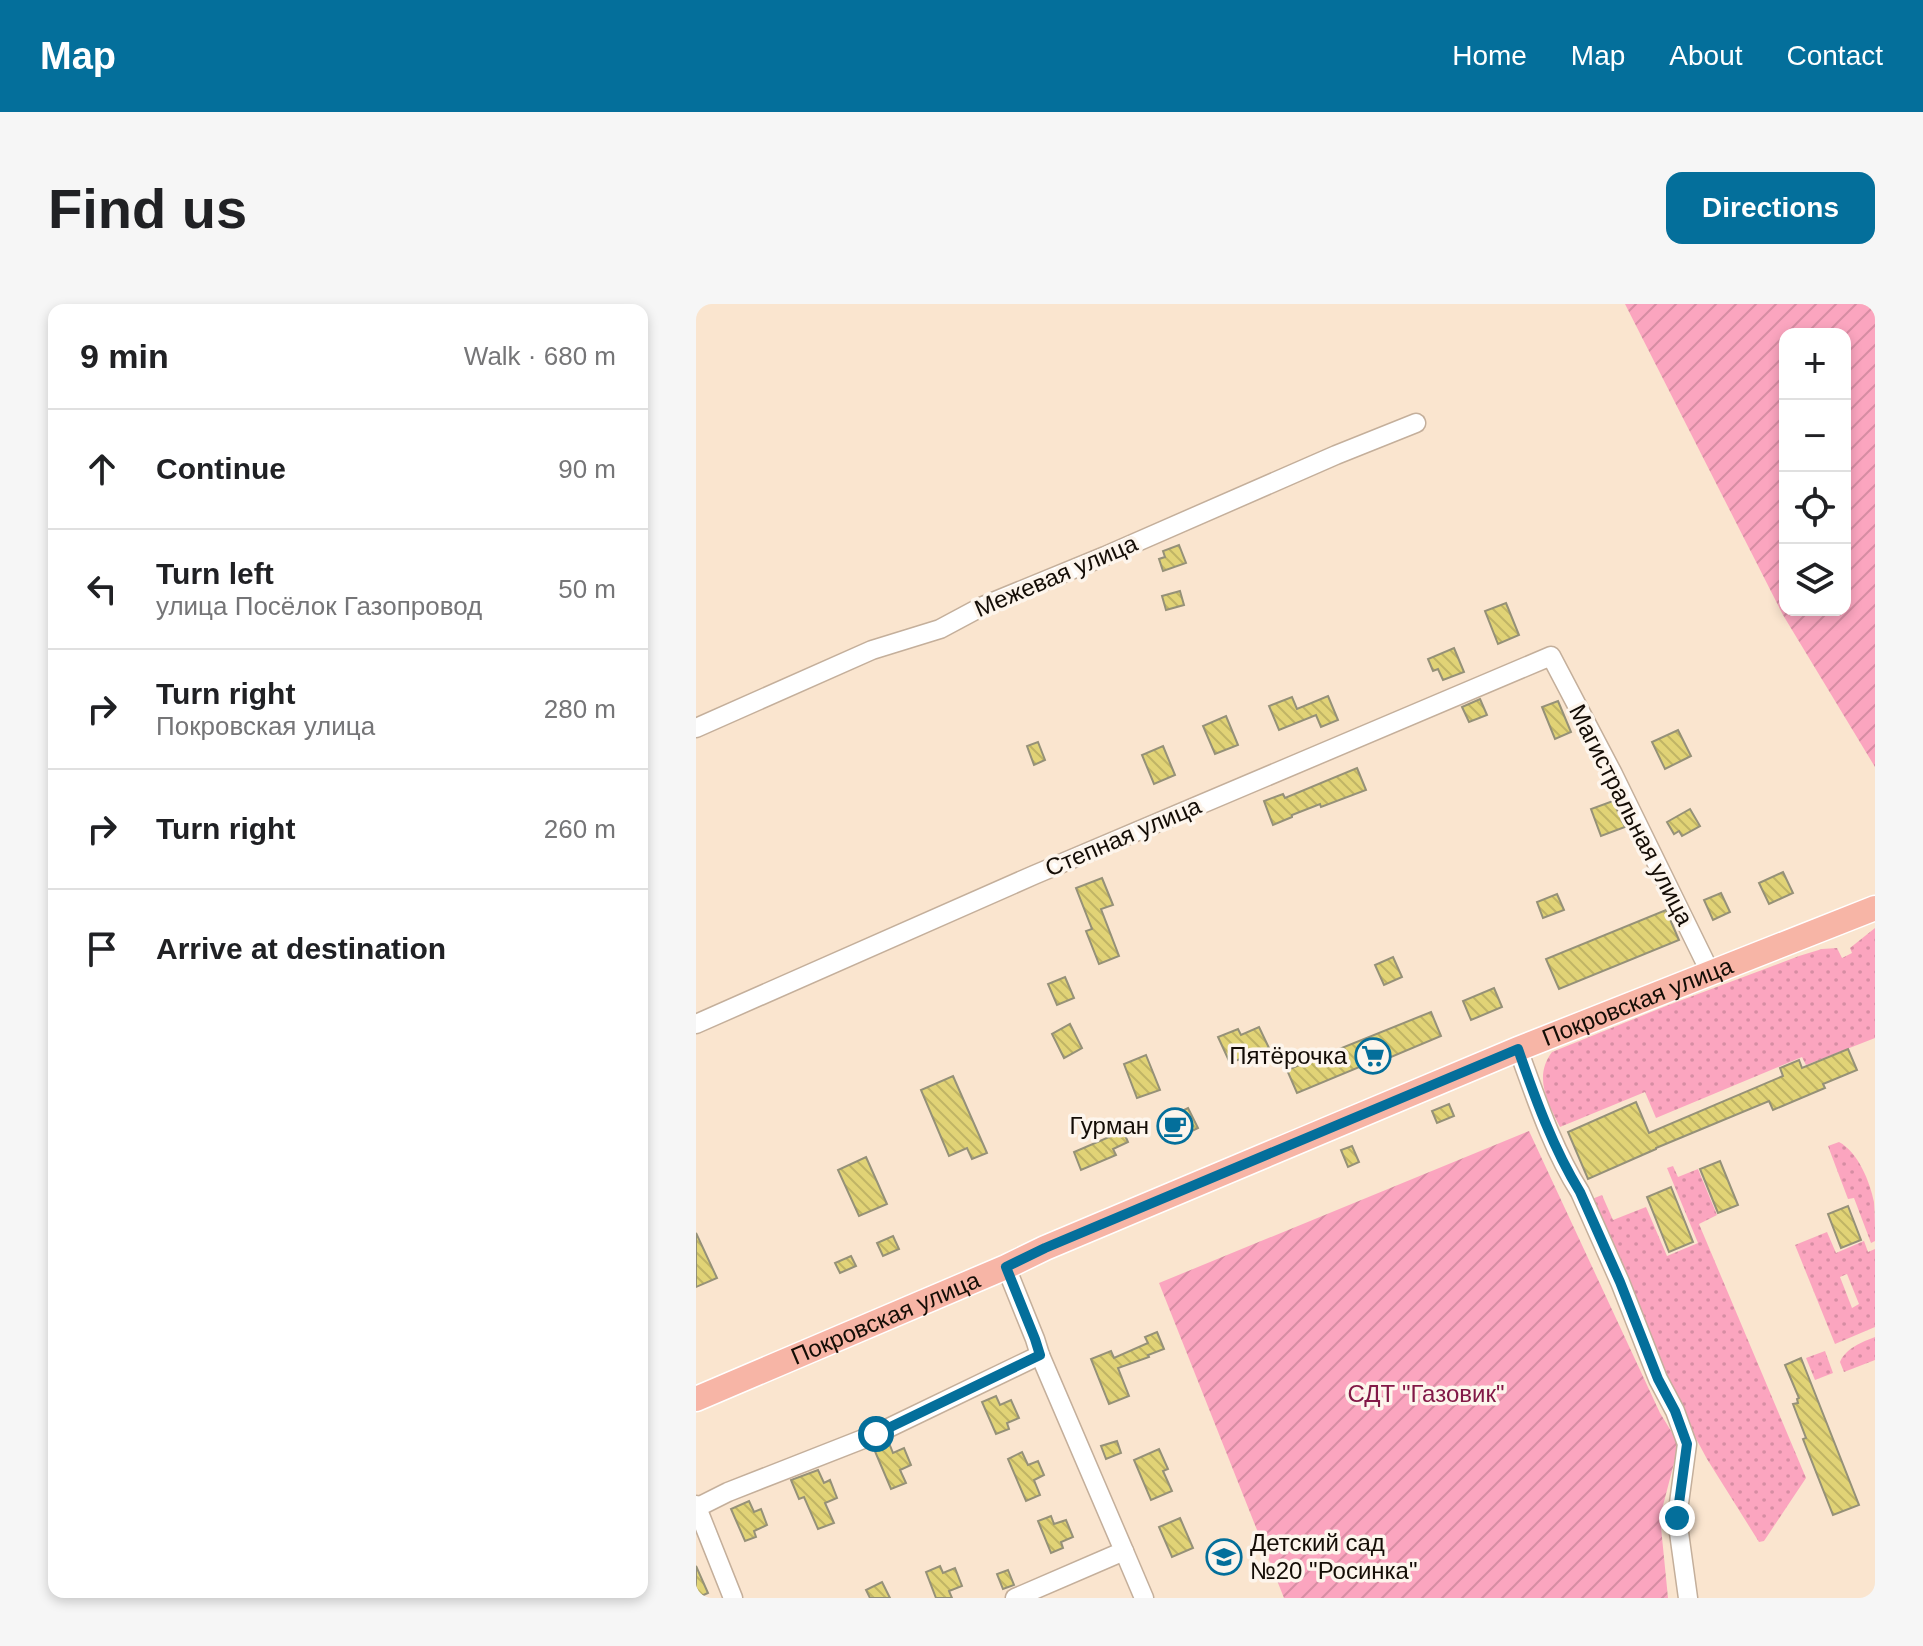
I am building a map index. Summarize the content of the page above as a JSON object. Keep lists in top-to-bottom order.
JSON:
{
  "streets": {
    "main road": ["Покровская улица"],
    "street": ["Межевая улица", "Магистральная улица", "Степная улица"]
  },
  "crossings": [
    ["Магистральная улица", "Степная улица"],
    ["Магистральная улица", "Покровская улица"]
  ],
  "parks": ["СДТ \"Газовик\""],
  "places": {
    "supermarket": ["Пятёрочка"],
    "cafe": ["Гурман"],
    "school or university": ["Детский сад №20 \"Росинка\""]
  },
  "page": {
    "header": "Map",
    "nav": [
      "Home",
      "Map",
      "About",
      "Contact"
    ],
    "buttons": "Directions",
    "title": "Find us",
    "heading": ["9 min", "Walk · 680 m"],
    "map_buttons": ["+", "−"],
    "list": [
      ["Continue", "90 m"],
      ["Turn left", "улица Посёлок Газопровод", "50 m"],
      ["Turn right", "Покровская улица", "280 m"],
      ["Turn right", "260 m"],
      "Arrive at destination"
    ]
  }
}
